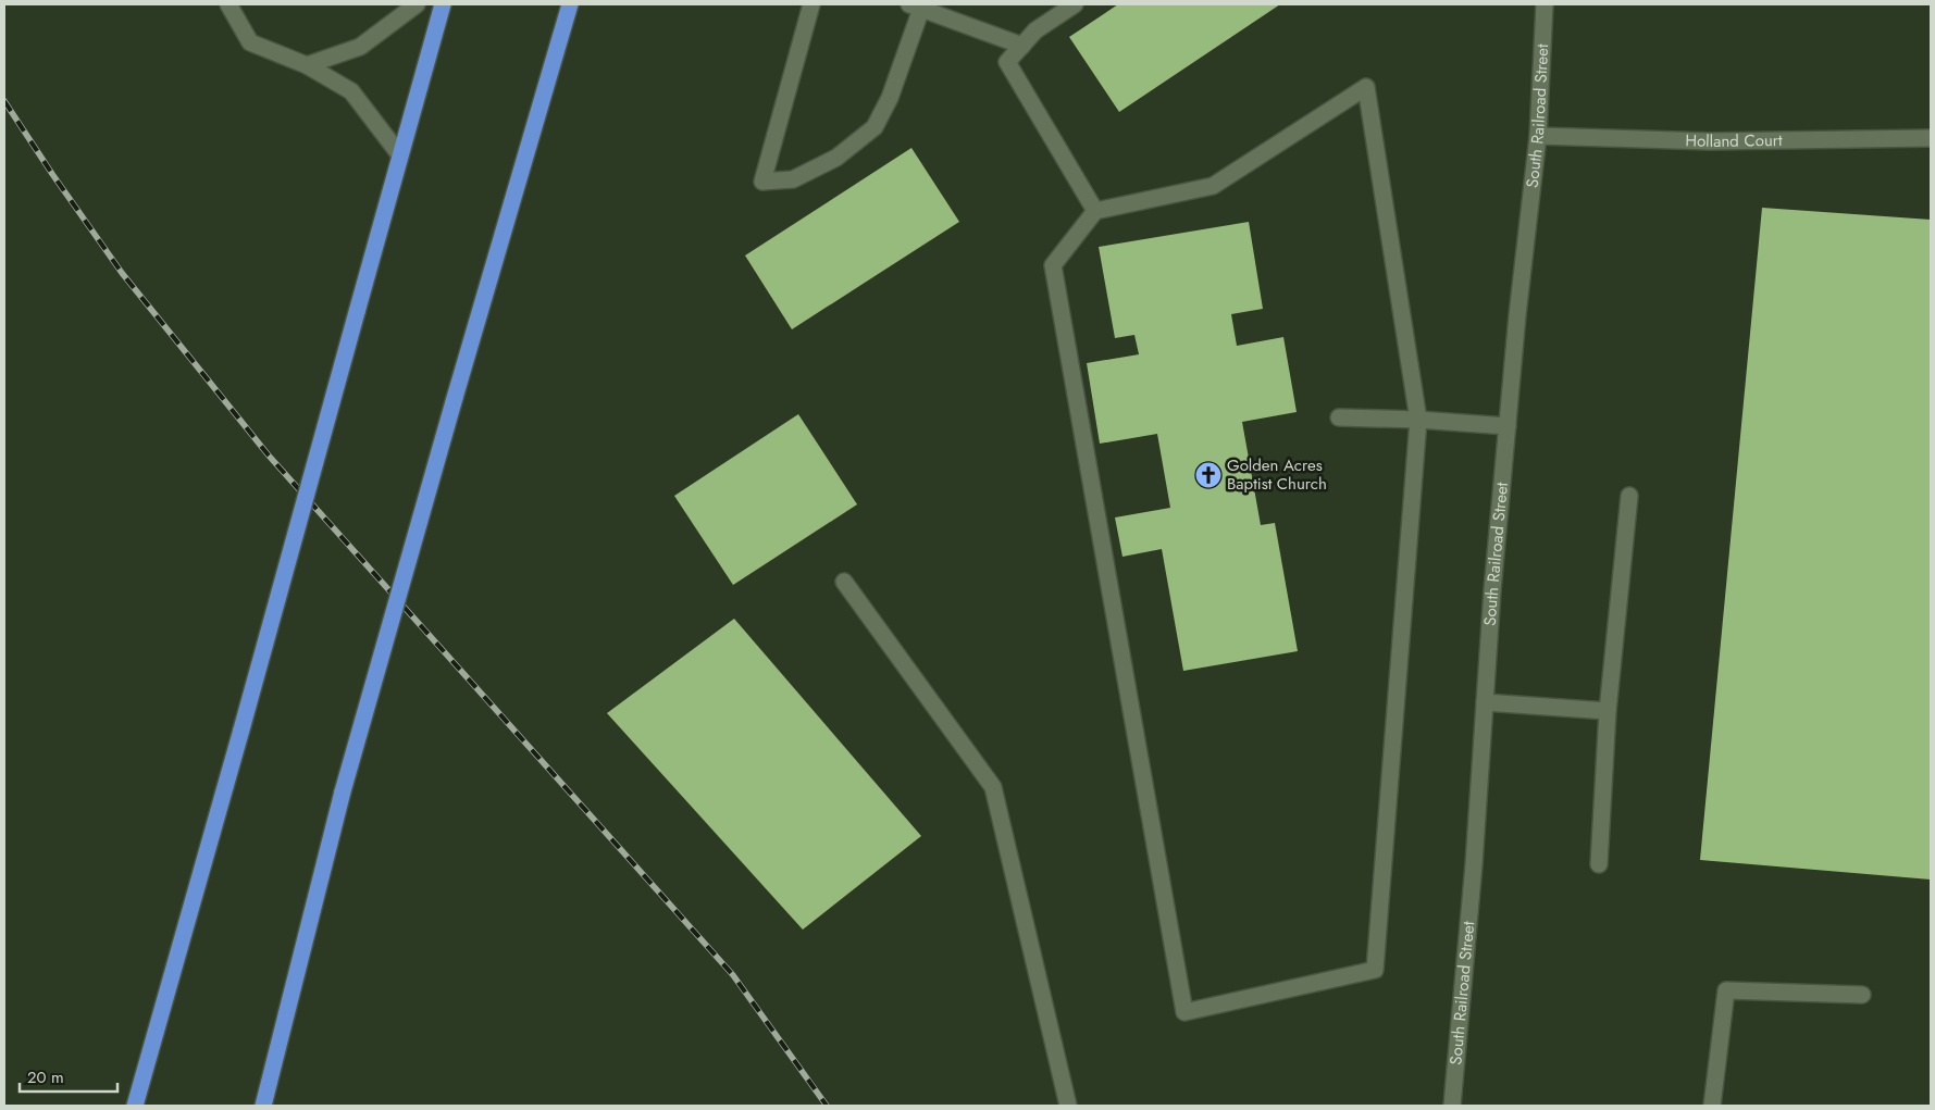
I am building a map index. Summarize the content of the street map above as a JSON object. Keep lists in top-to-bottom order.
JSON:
{
  "streets": {
    "street": ["South Railroad Street", "Holland Court"]
  },
  "crossings": [
    ["South Railroad Street", "Holland Court"]
  ],
  "places": {
    "church": ["Golden Acres Baptist Church"]
  },
  "scale_bar": "20 m"
}
